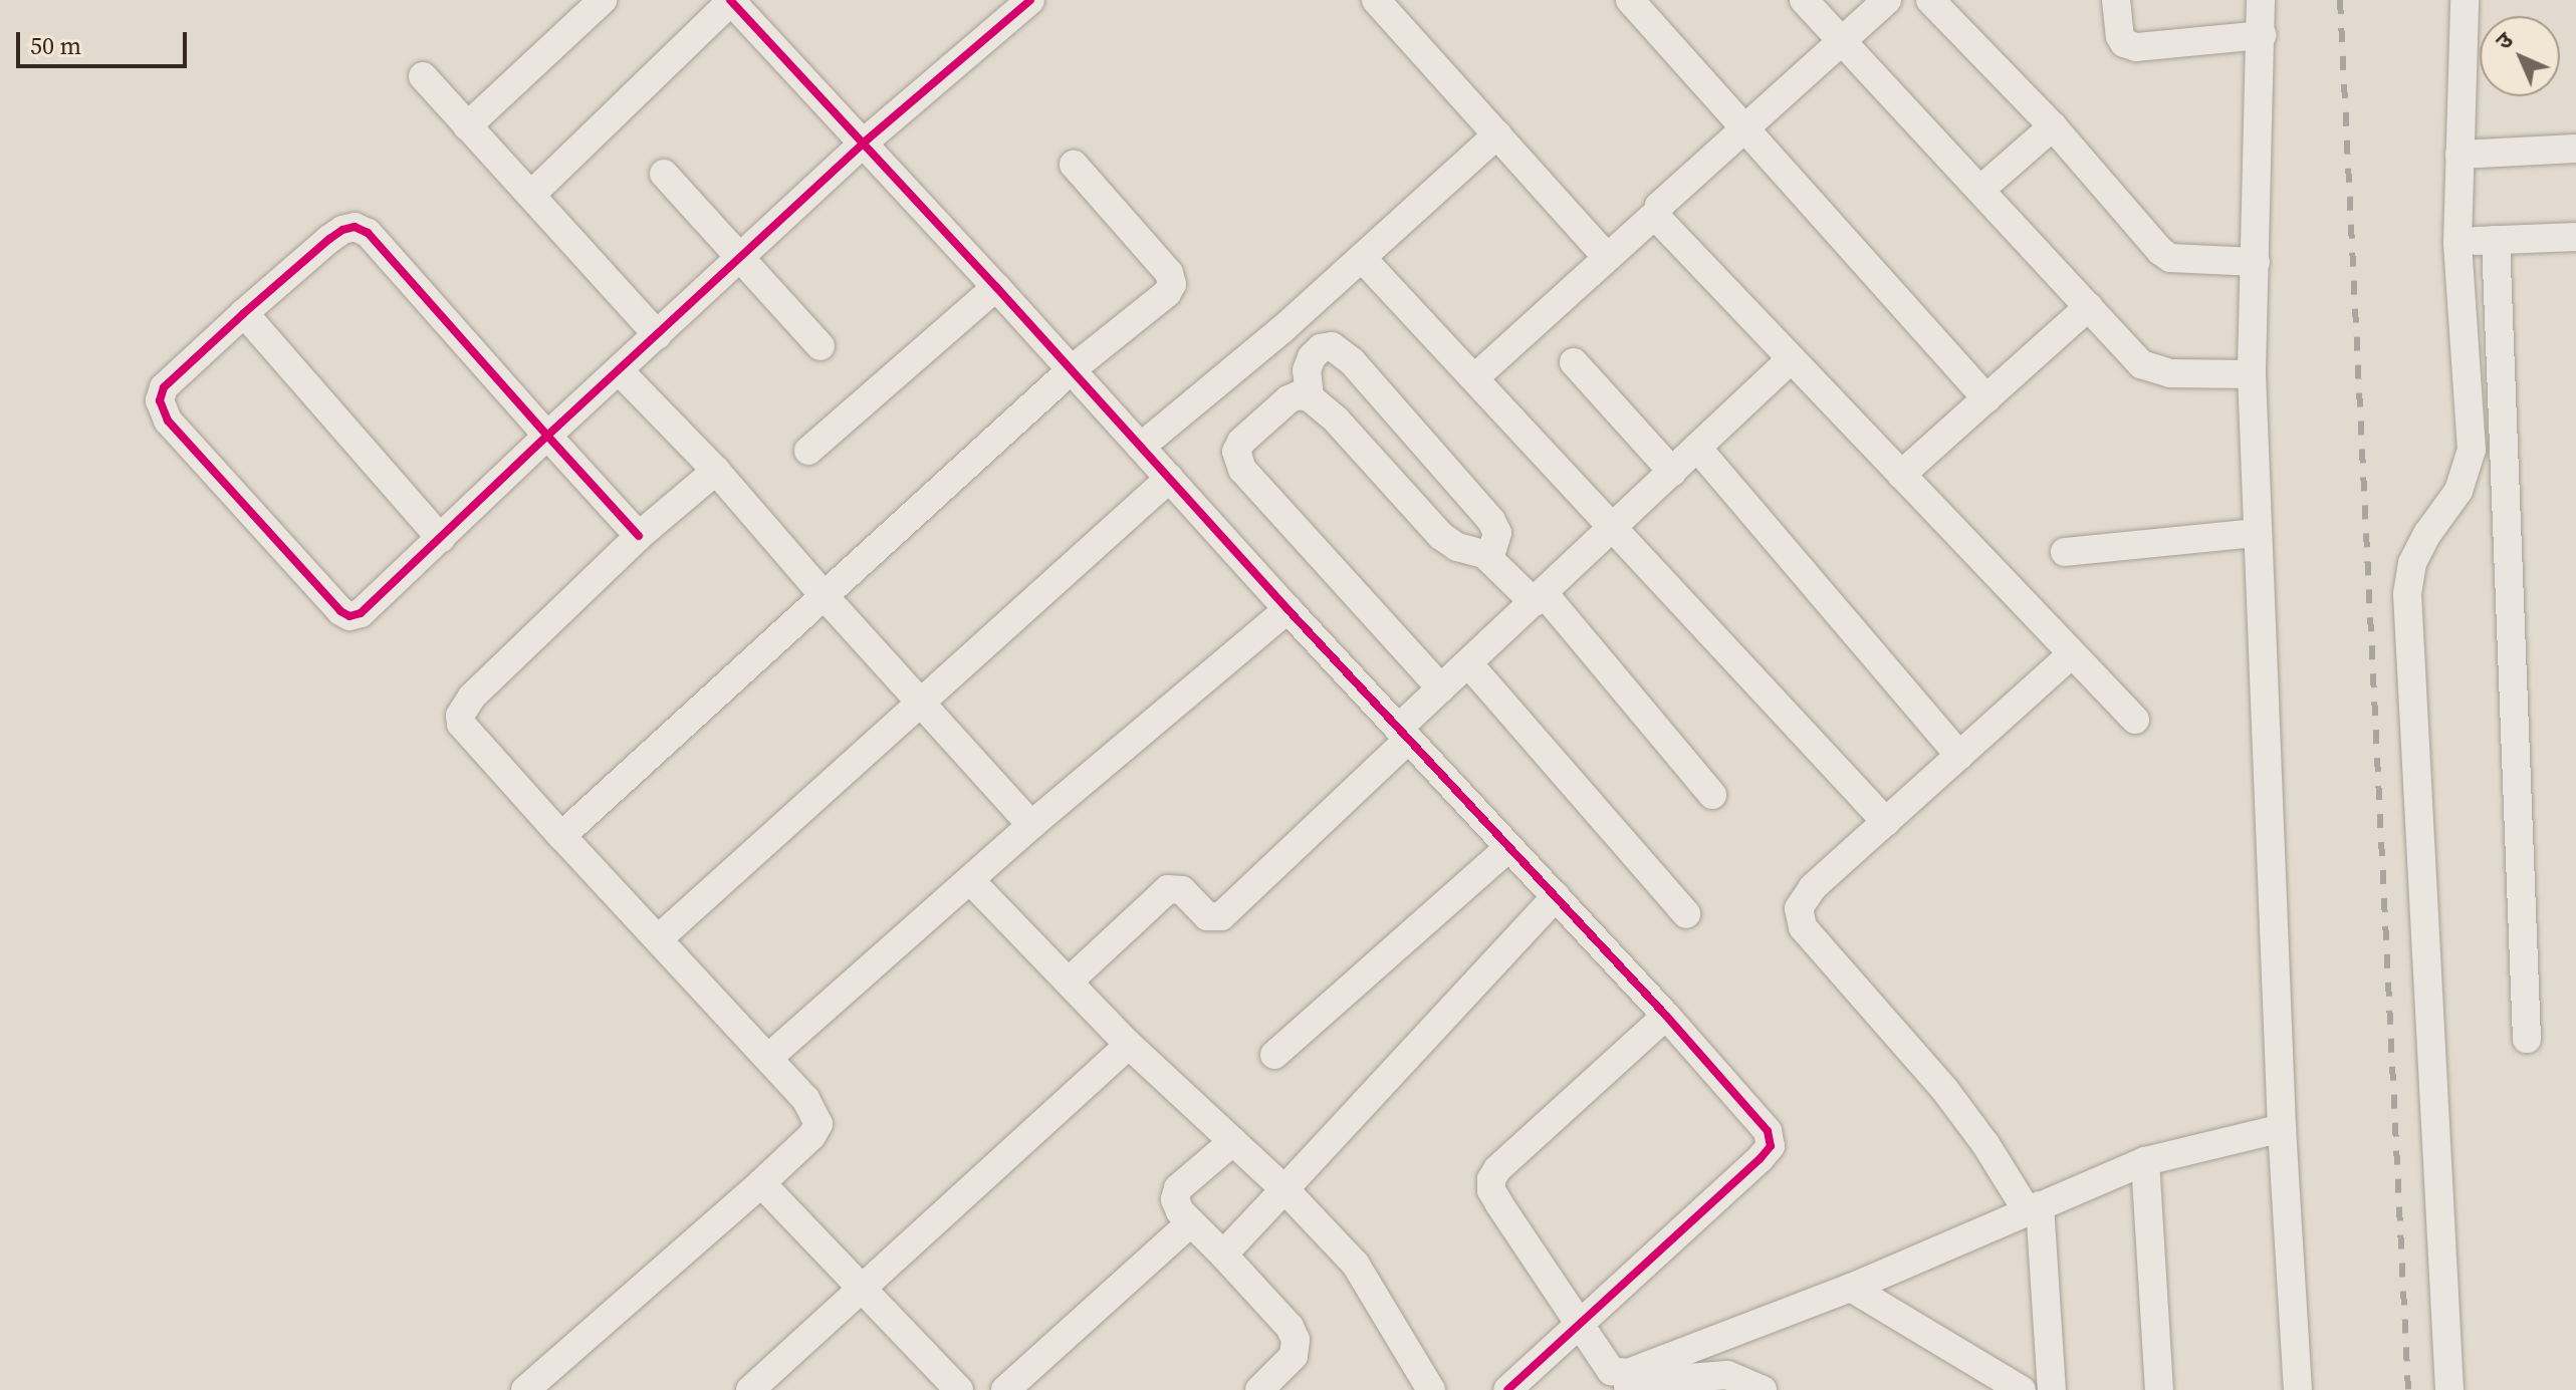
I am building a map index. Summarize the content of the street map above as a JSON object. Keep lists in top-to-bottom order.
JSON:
{
  "scale_bar": "50 m",
  "north": "top left"
}
